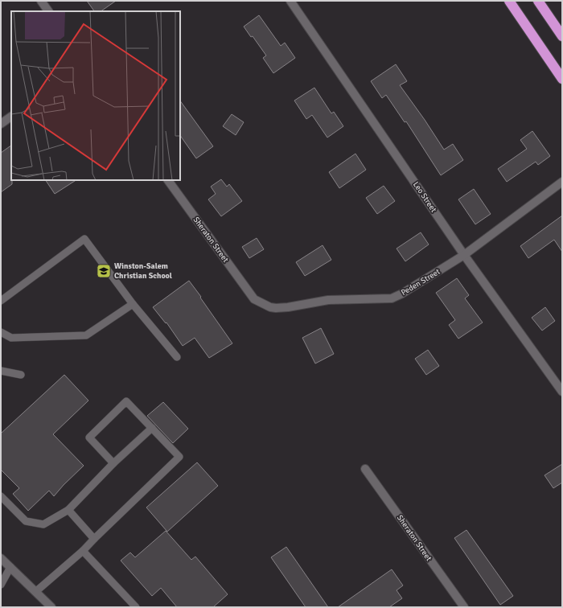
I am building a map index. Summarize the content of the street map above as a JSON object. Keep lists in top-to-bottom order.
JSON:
{
  "streets": {
    "street": ["Leo Street", "Sheraton Street", "Peden Street"]
  },
  "crossings": [
    ["Leo Street", "Peden Street"],
    ["Sheraton Street", "Peden Street"]
  ],
  "places": {
    "school or university": ["Winston-Salem Christian School"]
  }
}
